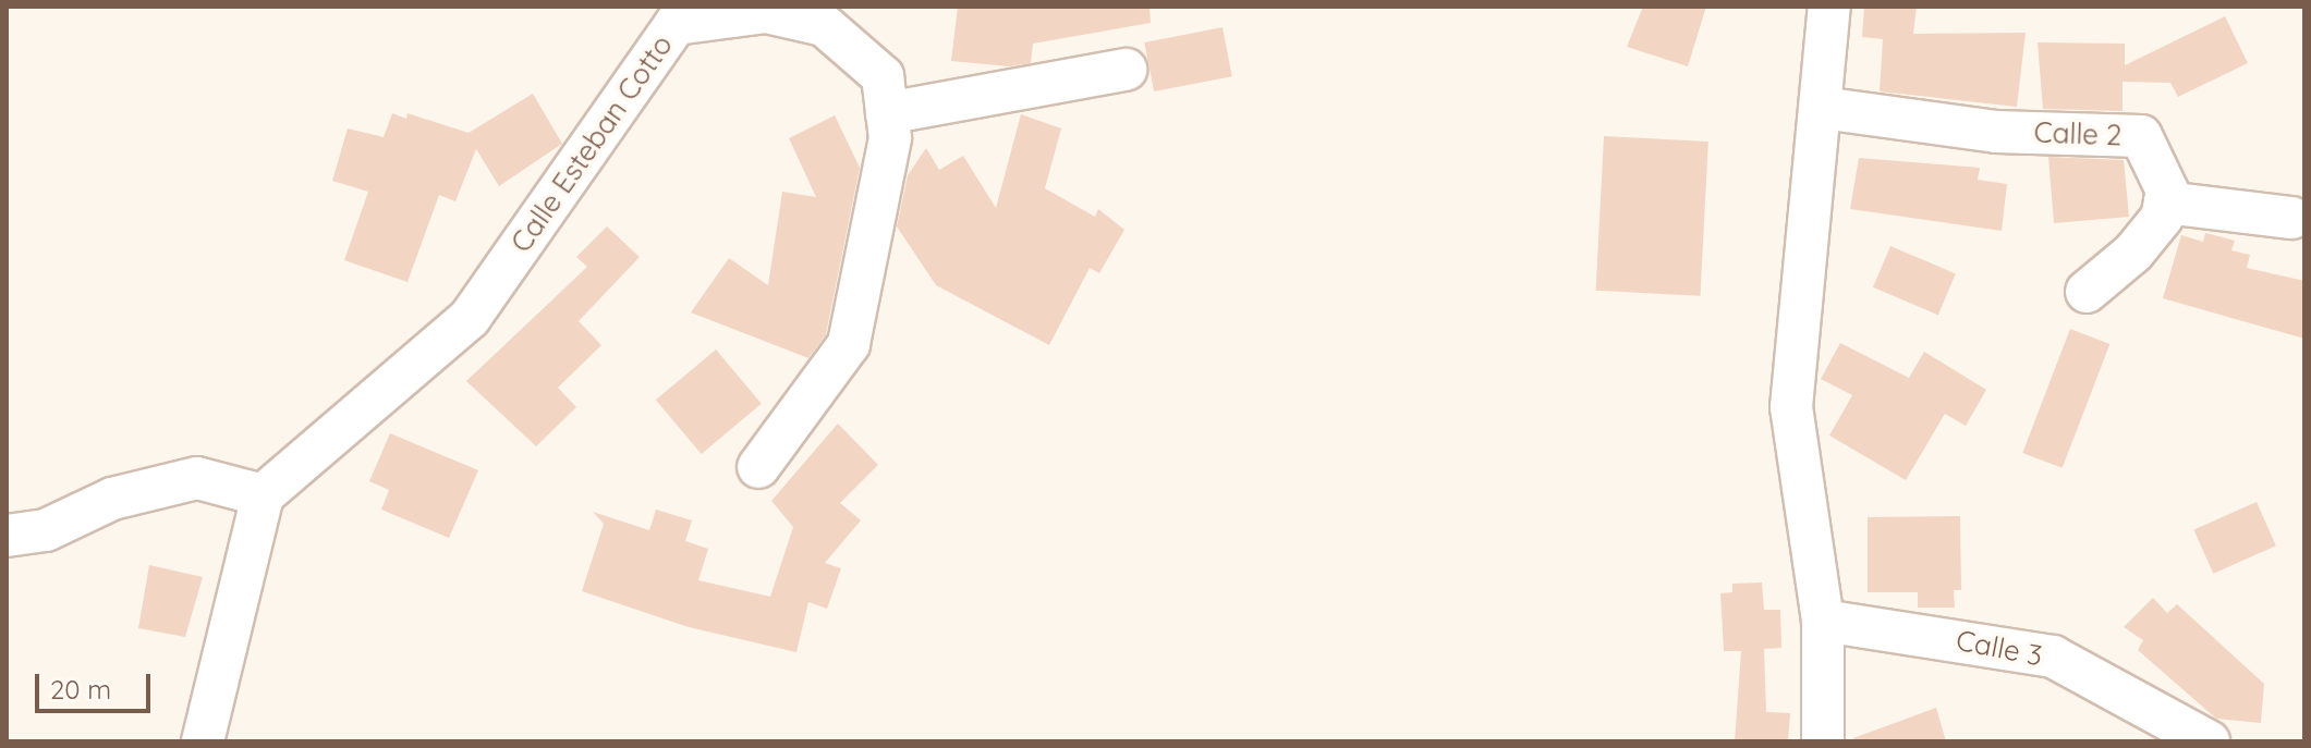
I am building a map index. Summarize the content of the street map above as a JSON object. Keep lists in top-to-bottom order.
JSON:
{
  "streets": {
    "street": ["Calle 2", "Calle Esteban Cotto", "Calle 3"]
  },
  "scale_bar": "20 m"
}
